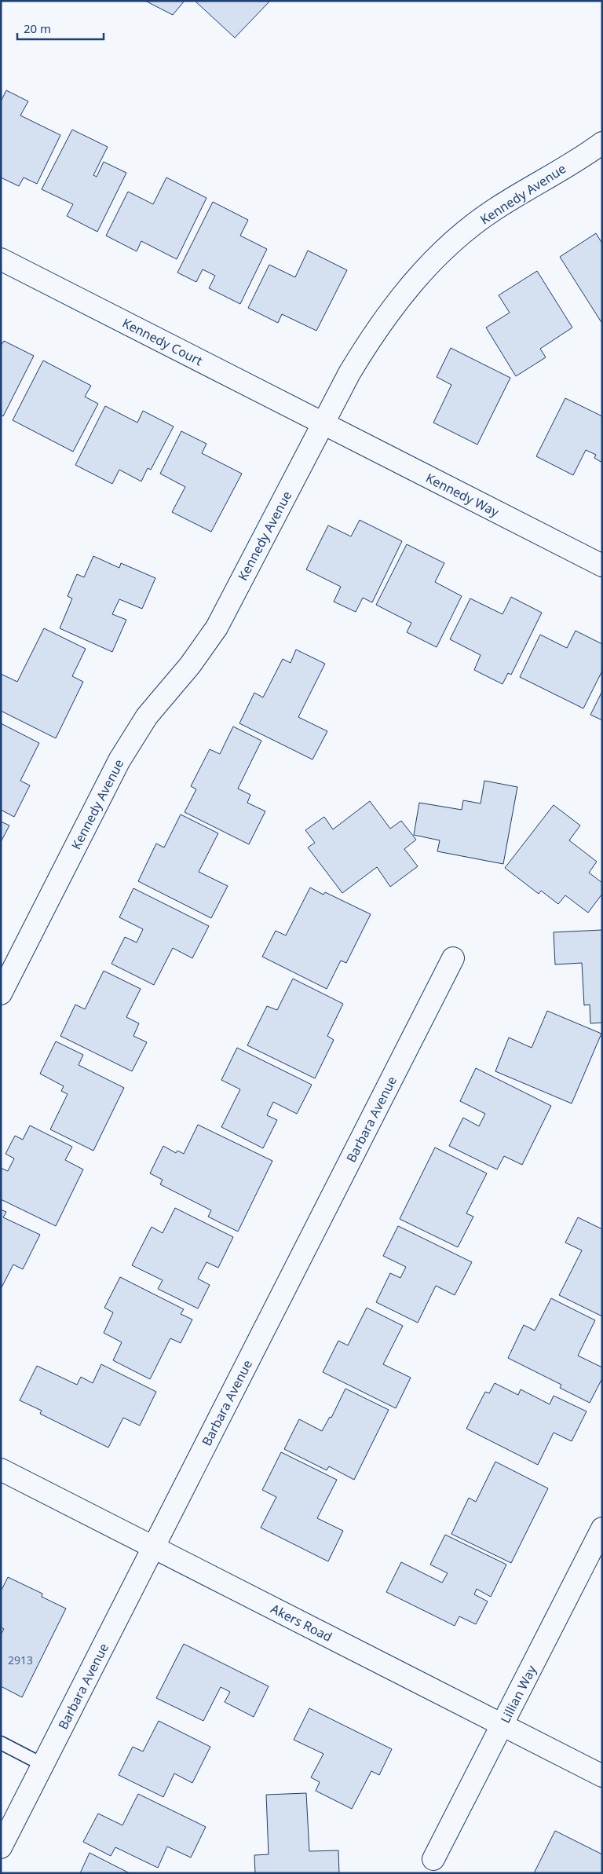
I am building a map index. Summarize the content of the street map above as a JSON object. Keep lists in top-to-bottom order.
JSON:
{
  "streets": {
    "street": [
      "Kennedy Avenue",
      "Kennedy Court",
      "Kennedy Way",
      "Barbara Avenue",
      "Akers Road",
      "Lillian Way"
    ]
  },
  "crossings": [
    ["Kennedy Avenue", "Kennedy Court"],
    ["Kennedy Avenue", "Kennedy Way"],
    ["Kennedy Court", "Kennedy Way"],
    ["Barbara Avenue", "Akers Road"],
    ["Akers Road", "Lillian Way"]
  ],
  "house_numbers": ["2913"],
  "scale_bar": "20 m"
}
